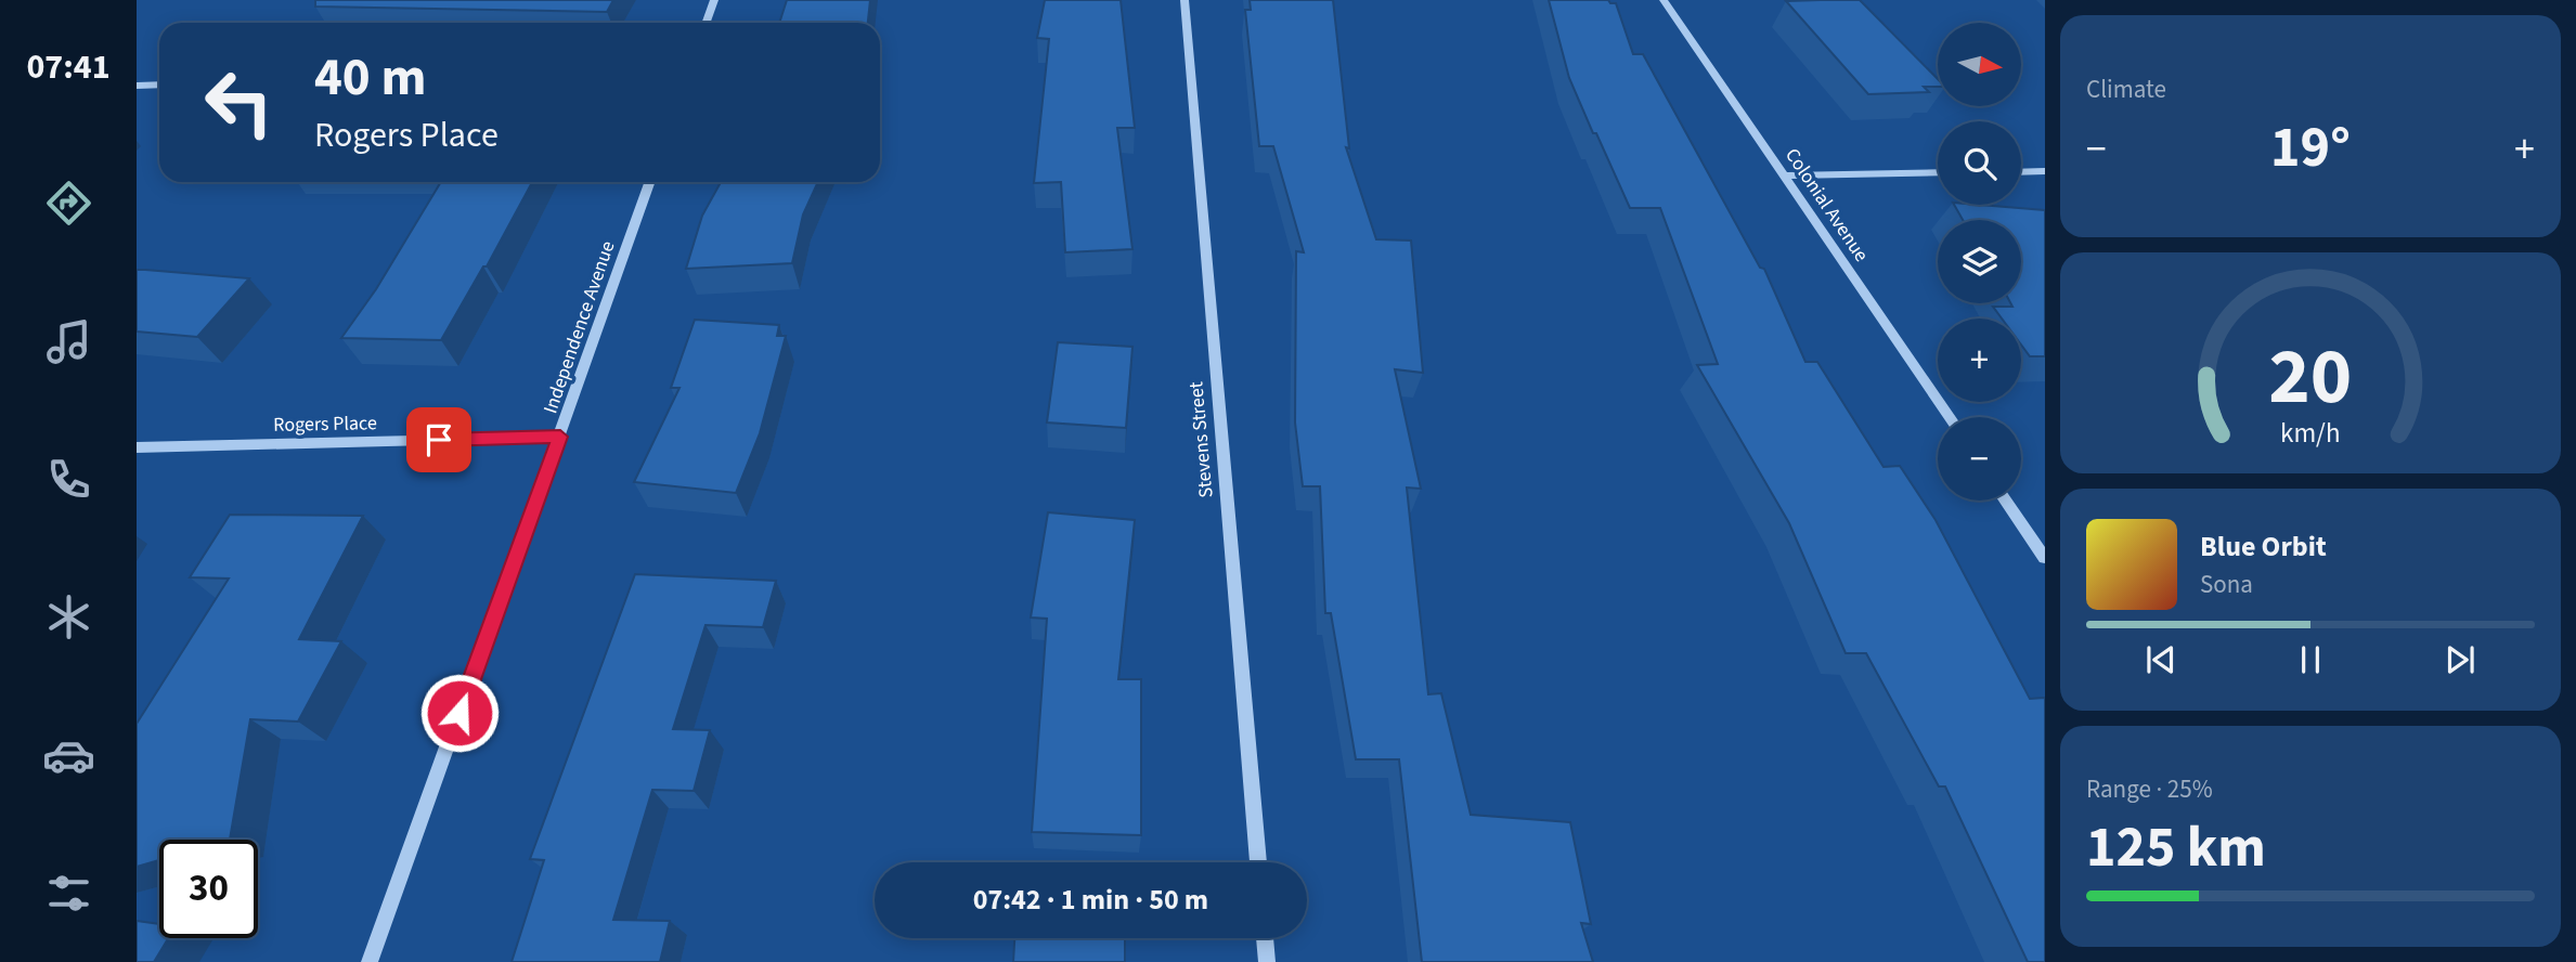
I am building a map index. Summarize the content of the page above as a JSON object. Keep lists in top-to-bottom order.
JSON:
{
  "streets": {
    "street": [
      "Colonial Avenue",
      "Independence Avenue",
      "Rogers Place",
      "Stevens Street"
    ]
  },
  "crossings": [
    ["Independence Avenue", "Rogers Place"]
  ],
  "north": "right",
  "page": {
    "tabs": "07:41",
    "tile": [
      "Climate",
      ["Range · 25%", "125 km"]
    ],
    "map_buttons": ["+", "−"],
    "turn": ["40 m", "Rogers Place"],
    "heat": ["−", "19°", "+"],
    "song": ["Blue Orbit", "Sona"],
    "limit": "30",
    "trip": "07:42 · 1 min · 50 m",
    "gauge": ["20", "km/h"]
  }
}
